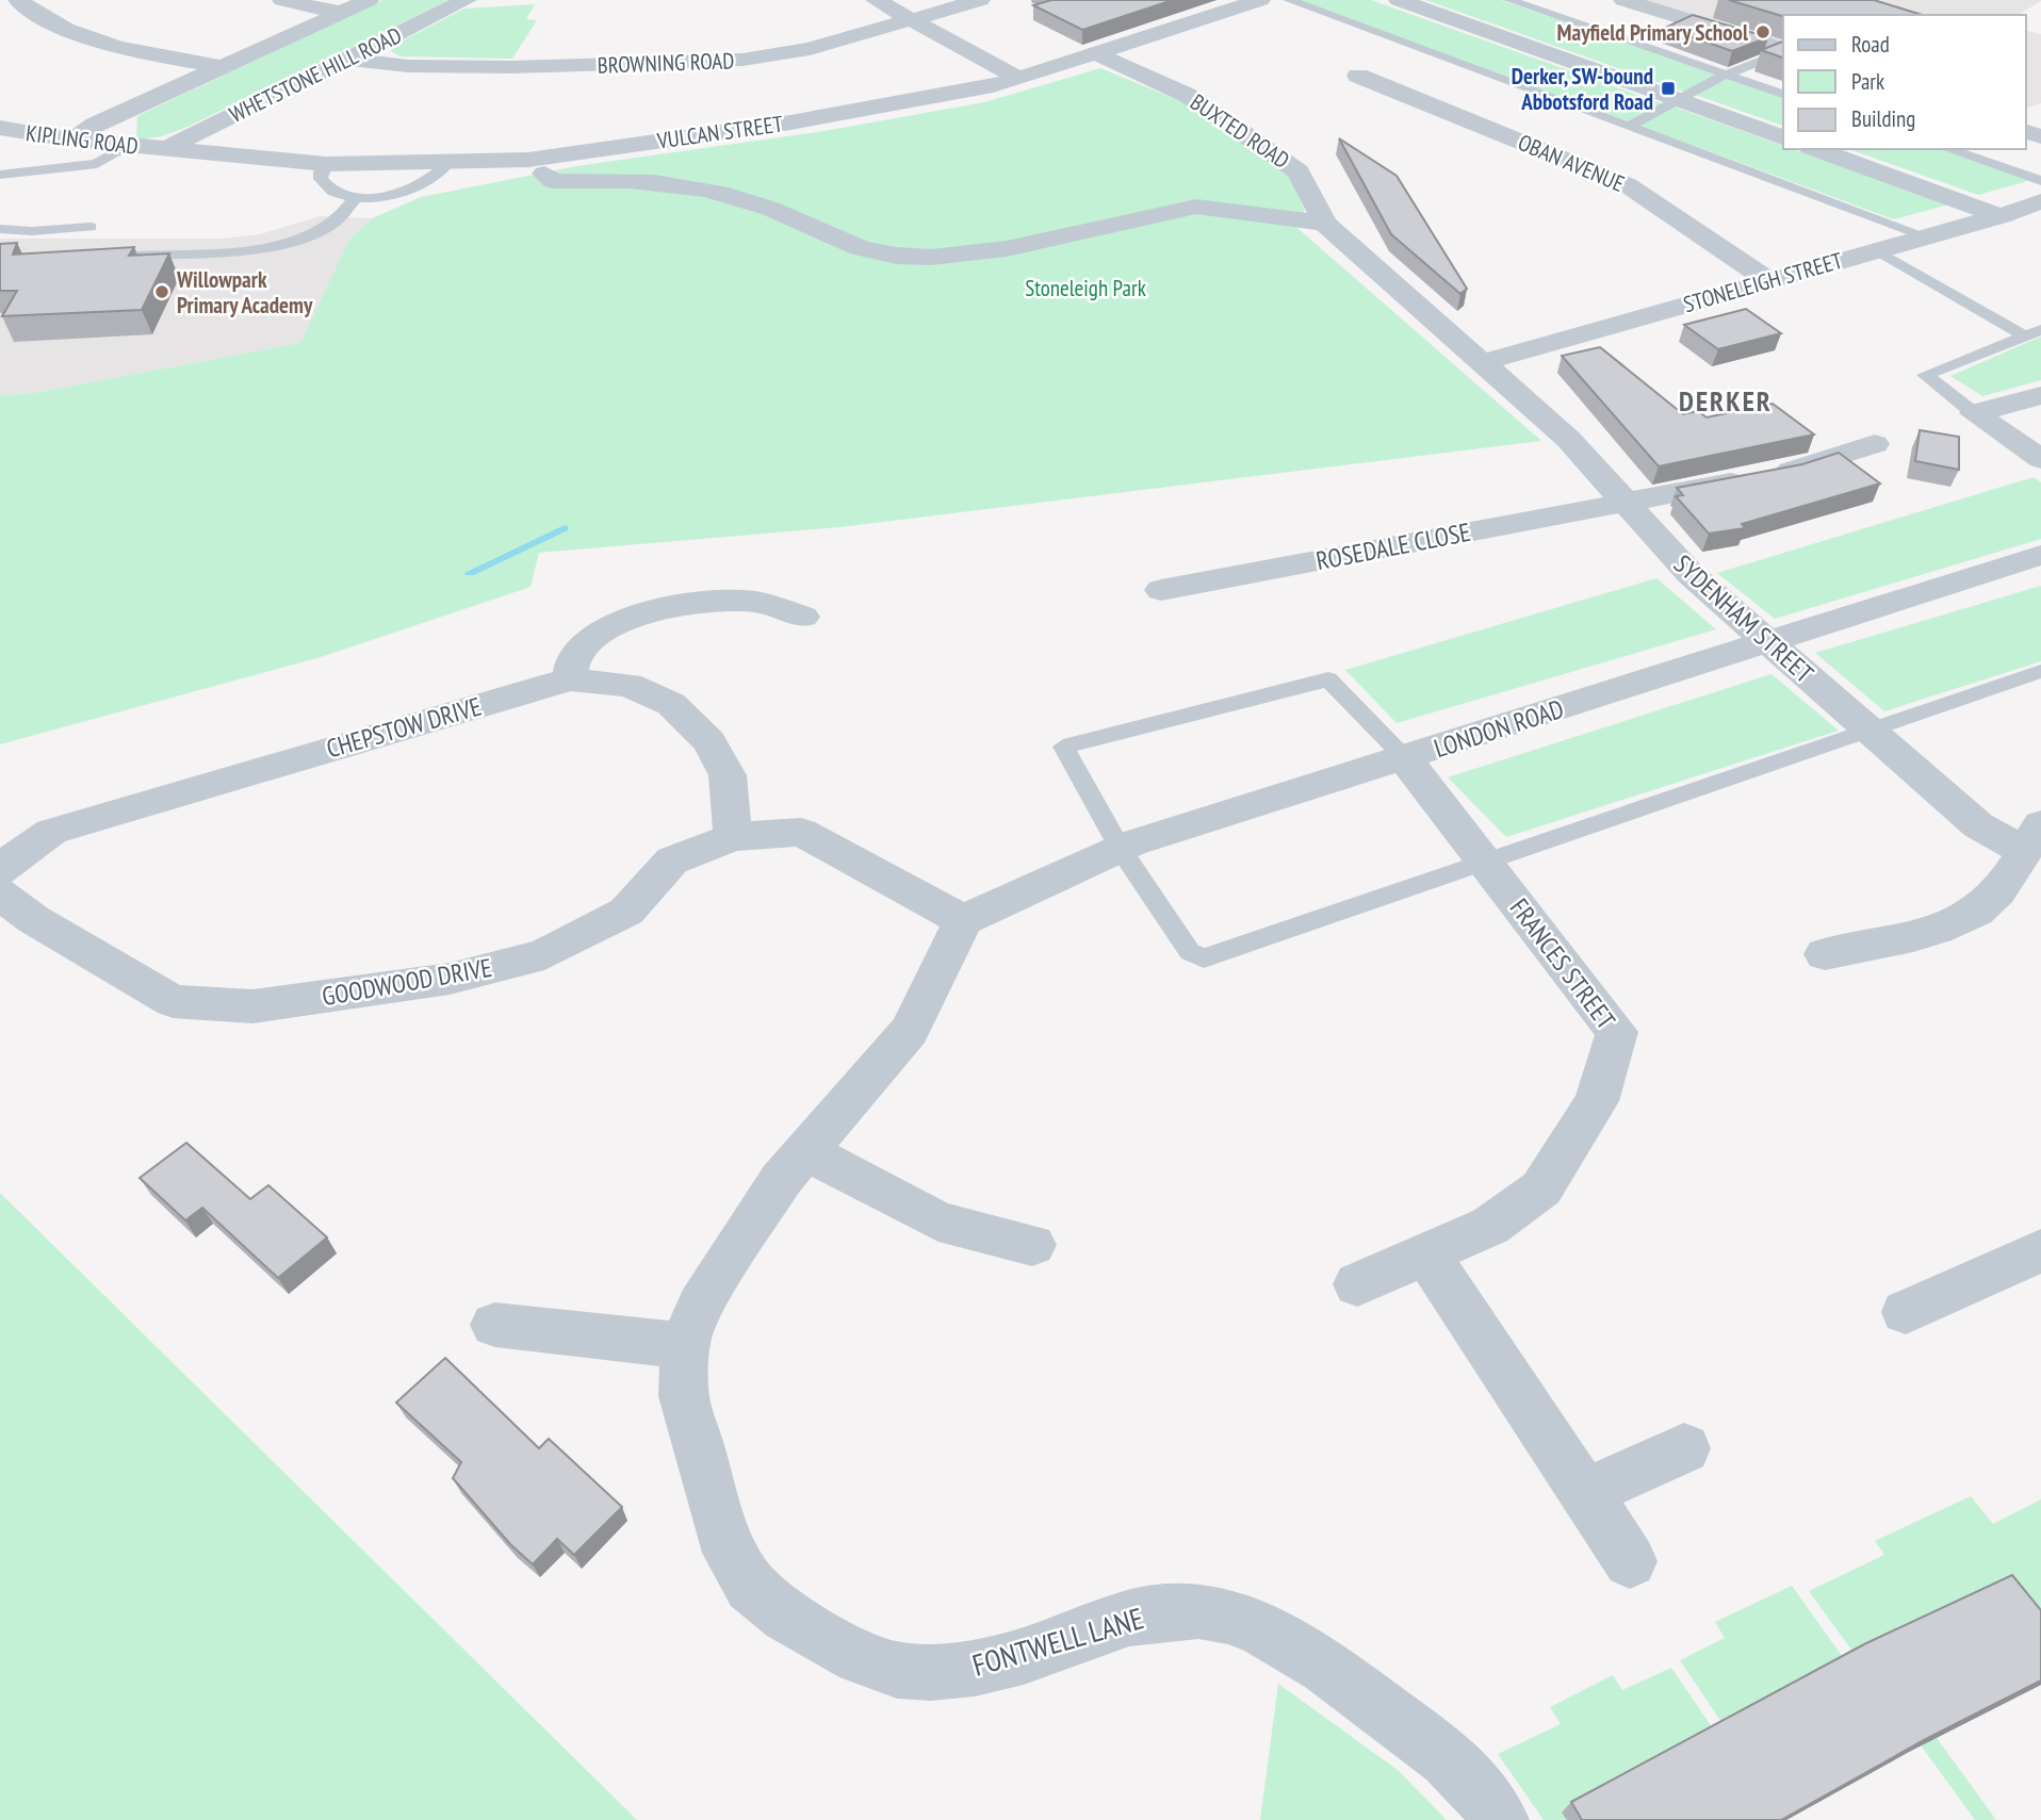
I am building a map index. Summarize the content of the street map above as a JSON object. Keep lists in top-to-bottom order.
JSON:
{
  "streets": {
    "street": [
      "BROWNING ROAD",
      "WHETSTONE HILL ROAD",
      "BUXTED ROAD",
      "VULCAN STREET",
      "KIPLING ROAD",
      "OBAN AVENUE",
      "STONELEIGH STREET",
      "ROSEDALE CLOSE",
      "SYDENHAM STREET",
      "CHEPSTOW DRIVE",
      "LONDON ROAD",
      "FRANCES STREET",
      "GOODWOOD DRIVE",
      "FONTWELL LANE"
    ]
  },
  "crossings": [
    ["BROWNING ROAD", "WHETSTONE HILL ROAD"],
    ["WHETSTONE HILL ROAD", "VULCAN STREET"],
    ["WHETSTONE HILL ROAD", "KIPLING ROAD"],
    ["BUXTED ROAD", "VULCAN STREET"],
    ["BUXTED ROAD", "STONELEIGH STREET"],
    ["BUXTED ROAD", "SYDENHAM STREET"],
    ["VULCAN STREET", "KIPLING ROAD"],
    ["OBAN AVENUE", "STONELEIGH STREET"],
    ["STONELEIGH STREET", "SYDENHAM STREET"],
    ["ROSEDALE CLOSE", "SYDENHAM STREET"],
    ["SYDENHAM STREET", "LONDON ROAD"],
    ["CHEPSTOW DRIVE", "GOODWOOD DRIVE"],
    ["LONDON ROAD", "FRANCES STREET"],
    ["LONDON ROAD", "GOODWOOD DRIVE"],
    ["LONDON ROAD", "FONTWELL LANE"],
    ["GOODWOOD DRIVE", "FONTWELL LANE"]
  ],
  "districts": ["DERKER"],
  "parks": ["Stoneleigh Park"],
  "places": {
    "other": ["Mayfield Primary School", "Willowpark Primary Academy"],
    "transit": ["Derker, SW-bound Abbotsford Road"]
  },
  "legend": ["Road", "Park", "Building"]
}
